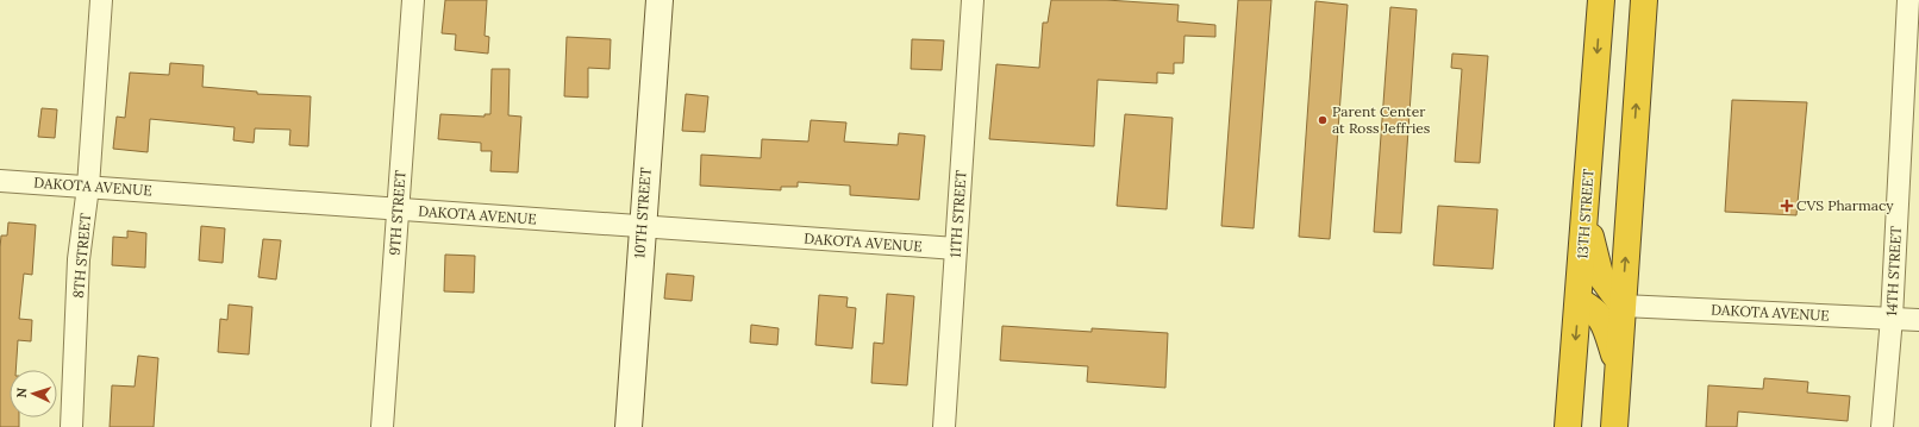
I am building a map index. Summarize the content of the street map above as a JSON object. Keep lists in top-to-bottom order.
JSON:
{
  "streets": {
    "highway": ["13TH STREET"],
    "street": [
      "DAKOTA AVENUE",
      "9TH STREET",
      "10TH STREET",
      "11TH STREET",
      "8TH STREET",
      "14TH STREET"
    ]
  },
  "crossings": [
    ["DAKOTA AVENUE", "9TH STREET"],
    ["DAKOTA AVENUE", "10TH STREET"],
    ["DAKOTA AVENUE", "11TH STREET"],
    ["DAKOTA AVENUE", "8TH STREET"],
    ["DAKOTA AVENUE", "14TH STREET"]
  ],
  "places": {
    "other": ["Parent Center at Ross Jeffries"],
    "health": ["CVS Pharmacy"]
  },
  "north": "left"
}
